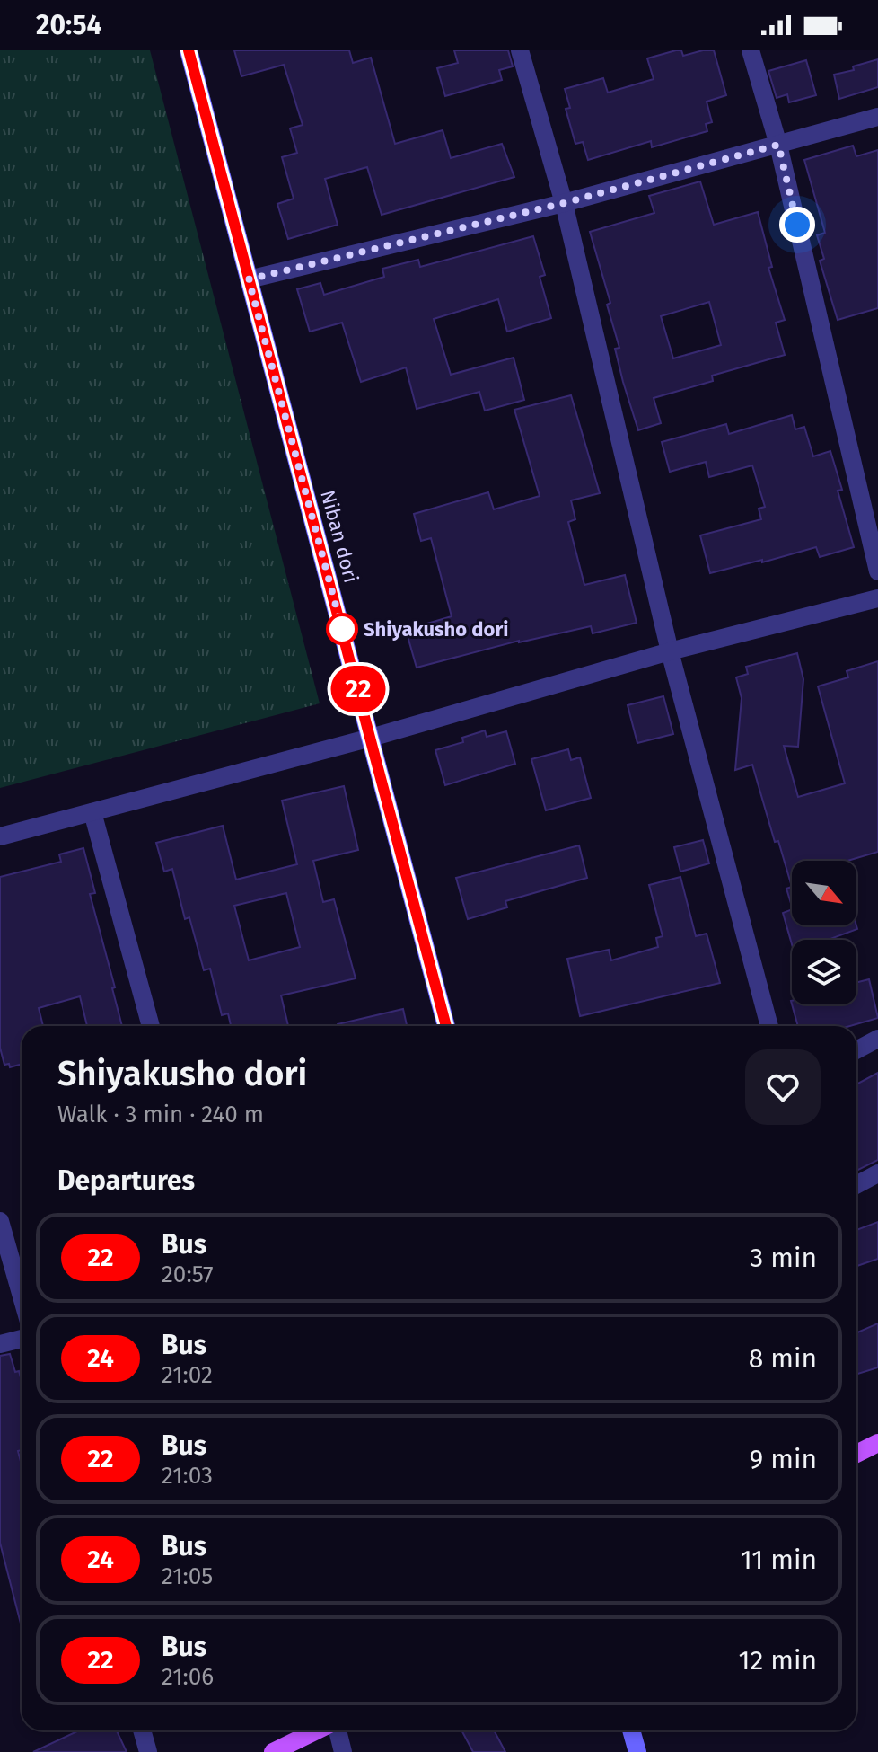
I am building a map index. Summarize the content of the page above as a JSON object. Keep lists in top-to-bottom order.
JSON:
{
  "streets": {
    "street": ["Niban dori"]
  },
  "places": ["Shiyakusho dori"],
  "lines": ["bus line 22"],
  "north": "bottom right",
  "page": {
    "status": "20:54",
    "on_map": "22",
    "heading": [
      ["Shiyakusho dori", "Walk · 3 min · 240 m"],
      "Departures"
    ],
    "list": [
      {
        "mark": "22",
        "name": "Bus",
        "note": "20:57",
        "value": "3 min"
      },
      {
        "mark": "24",
        "name": "Bus",
        "note": "21:02",
        "value": "8 min"
      },
      {
        "mark": "22",
        "name": "Bus",
        "note": "21:03",
        "value": "9 min"
      },
      {
        "mark": "24",
        "name": "Bus",
        "note": "21:05",
        "value": "11 min"
      },
      {
        "mark": "22",
        "name": "Bus",
        "note": "21:06",
        "value": "12 min"
      }
    ]
  }
}
